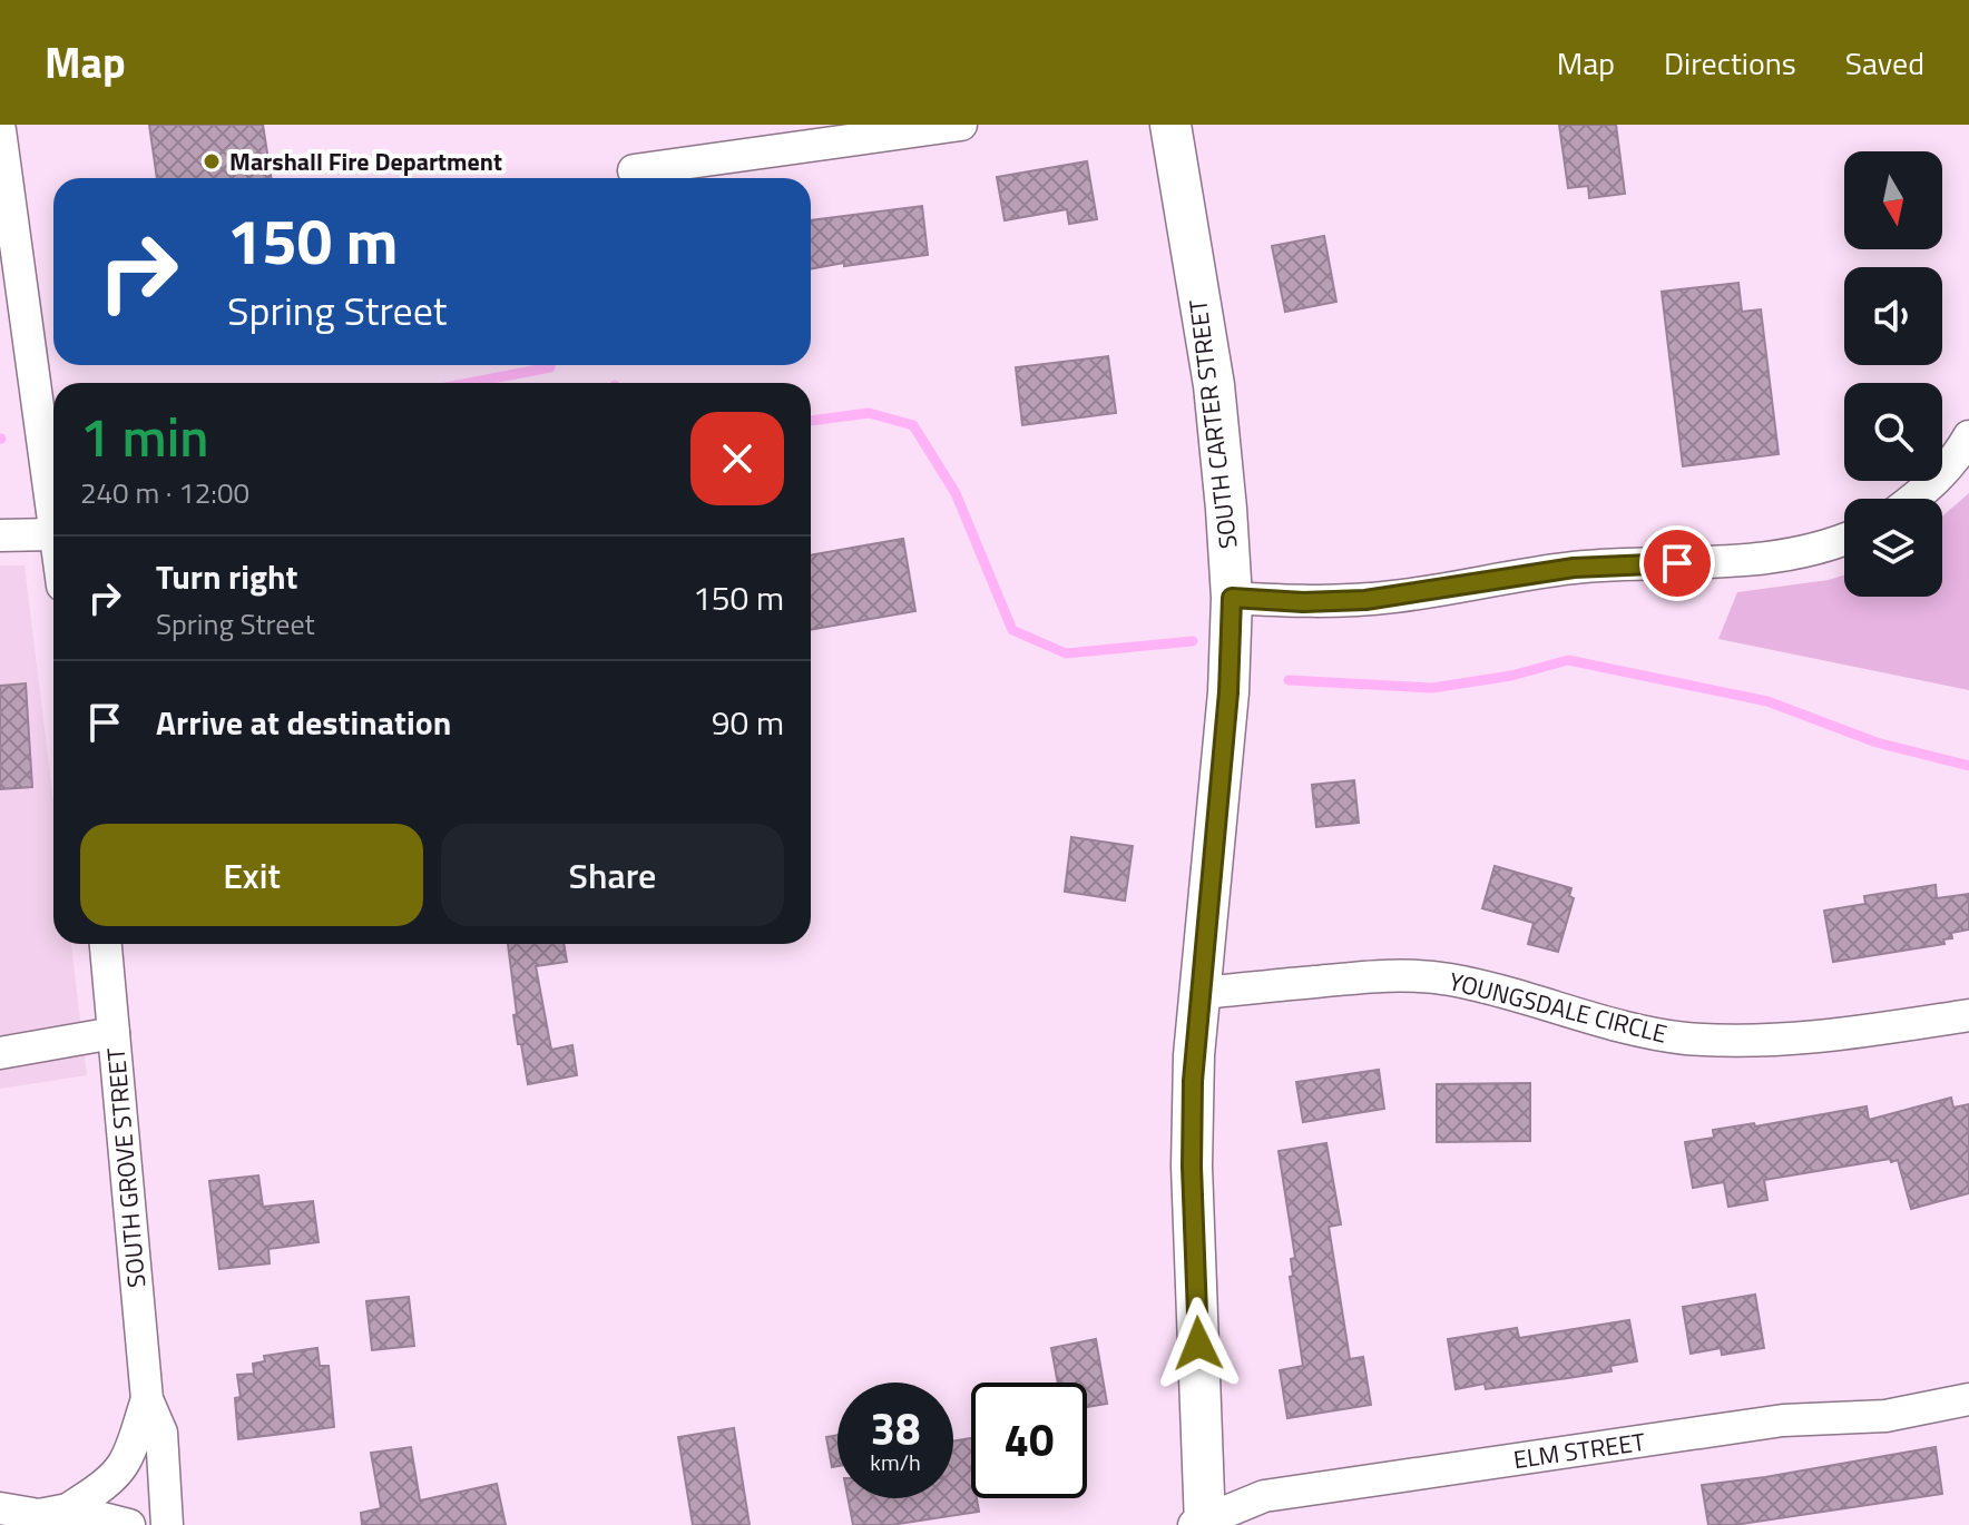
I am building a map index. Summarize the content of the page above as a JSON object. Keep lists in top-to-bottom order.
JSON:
{
  "streets": {
    "street": [
      "SOUTH CARTER STREET",
      "YOUNGSDALE CIRCLE",
      "SOUTH GROVE STREET",
      "ELM STREET"
    ]
  },
  "crossings": [
    ["SOUTH CARTER STREET", "YOUNGSDALE CIRCLE"],
    ["SOUTH CARTER STREET", "ELM STREET"]
  ],
  "places": ["Marshall Fire Department"],
  "north": "bottom",
  "page": {
    "header": "Map",
    "nav": ["Map", "Directions", "Saved"],
    "turn": ["150 m", "Spring Street"],
    "heading": ["1 min", "240 m · 12:00"],
    "list": [
      {
        "name": "Turn right",
        "note": "Spring Street",
        "value": "150 m"
      },
      {
        "name": "Arrive at destination",
        "value": "90 m"
      }
    ],
    "buttons": ["Exit", "Share"],
    "speed": "38 km/h",
    "limit": "40"
  }
}
